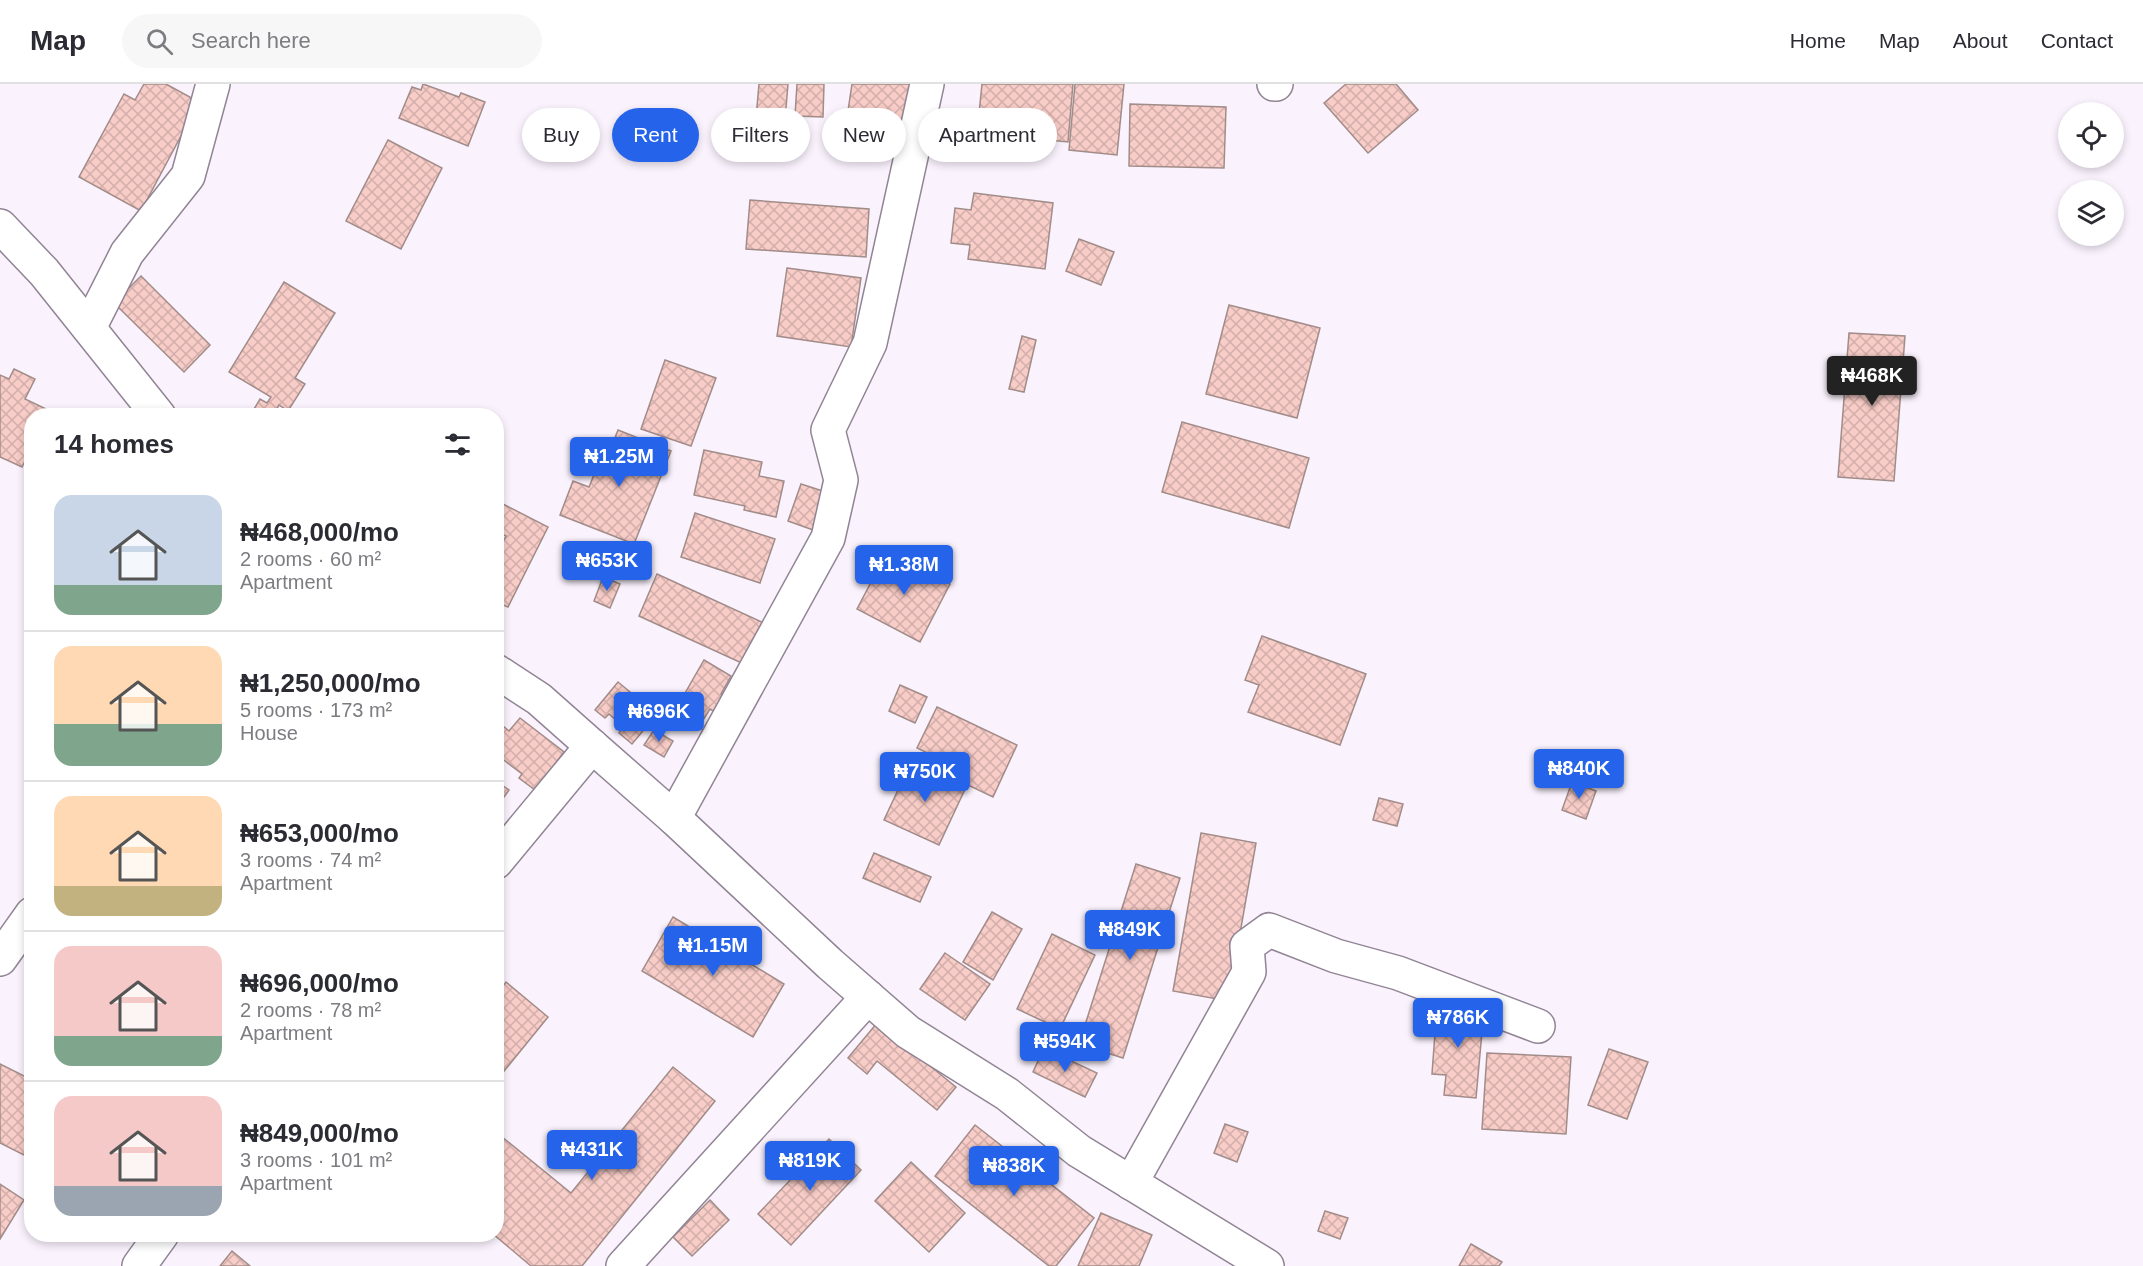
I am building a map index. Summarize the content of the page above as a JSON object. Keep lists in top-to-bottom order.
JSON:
{
  "page": {
    "header": "Map",
    "search": "Search here",
    "nav": [
      "Home",
      "Map",
      "About",
      "Contact"
    ],
    "chip": [
      "Buy",
      "Rent",
      "Filters",
      "New",
      "Apartment"
    ],
    "price": [
      "₦468K",
      "₦1.25M",
      "₦653K",
      "₦1.38M",
      "₦696K",
      "₦840K",
      "₦750K",
      "₦849K",
      "₦1.15M",
      "₦786K",
      "₦594K",
      "₦431K",
      "₦819K",
      "₦838K"
    ],
    "heading": "14 homes",
    "list": [
      {
        "name": "₦468,000/mo",
        "note": "2 rooms · 60 m² · Apartment"
      },
      {
        "name": "₦1,250,000/mo",
        "note": "5 rooms · 173 m² · House"
      },
      {
        "name": "₦653,000/mo",
        "note": "3 rooms · 74 m² · Apartment"
      },
      {
        "name": "₦696,000/mo",
        "note": "2 rooms · 78 m² · Apartment"
      },
      {
        "name": "₦849,000/mo",
        "note": "3 rooms · 101 m² · Apartment"
      }
    ]
  }
}
